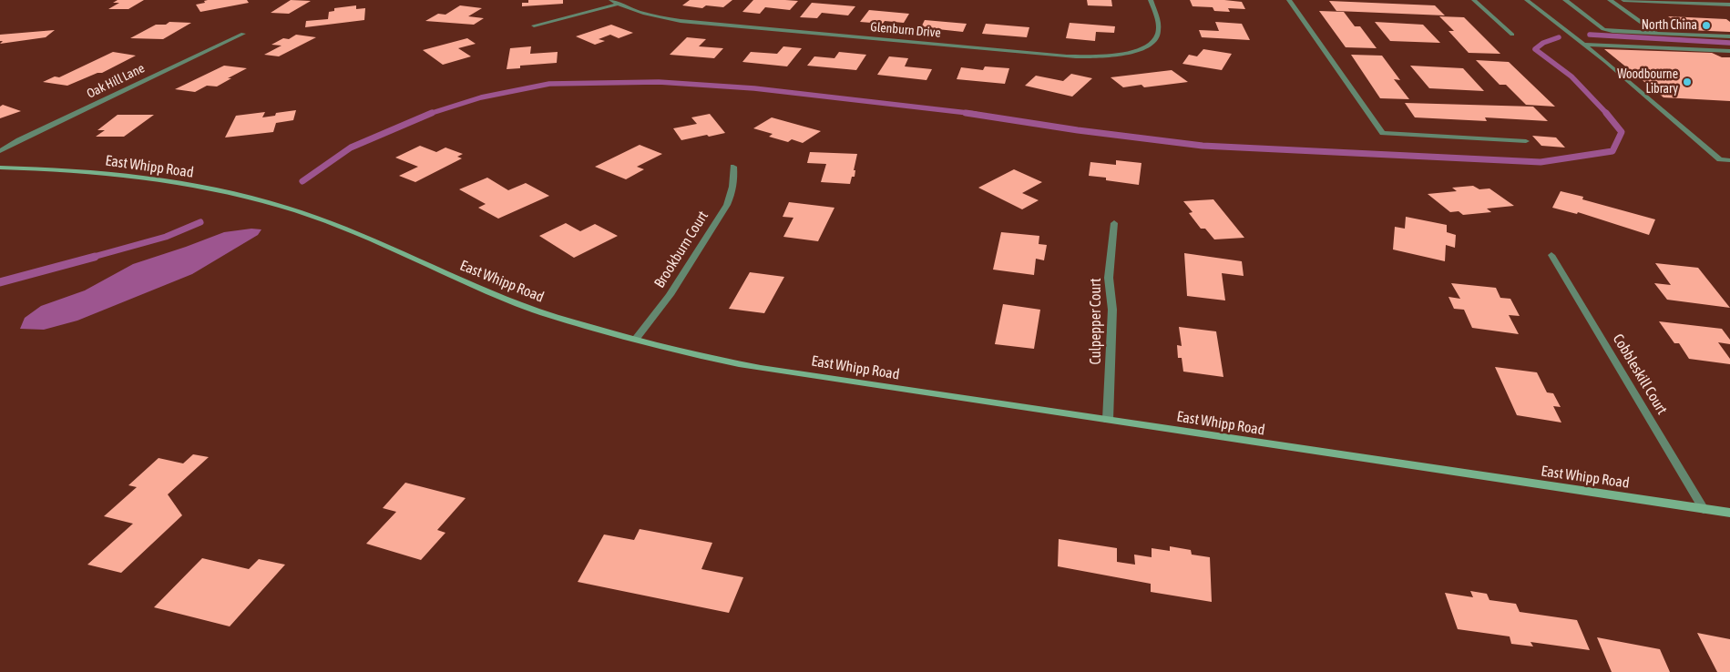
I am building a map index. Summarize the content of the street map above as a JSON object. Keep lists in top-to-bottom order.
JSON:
{
  "streets": {
    "main road": ["East Whipp Road"],
    "street": [
      "Glenburn Drive",
      "Oak Hill Lane",
      "Brookburn Court",
      "Culpepper Court",
      "Cobbleskill Court"
    ]
  },
  "crossings": [
    ["East Whipp Road", "Brookburn Court"],
    ["East Whipp Road", "Culpepper Court"],
    ["East Whipp Road", "Cobbleskill Court"]
  ],
  "places": ["North China", "Woodbourne Library"]
}
